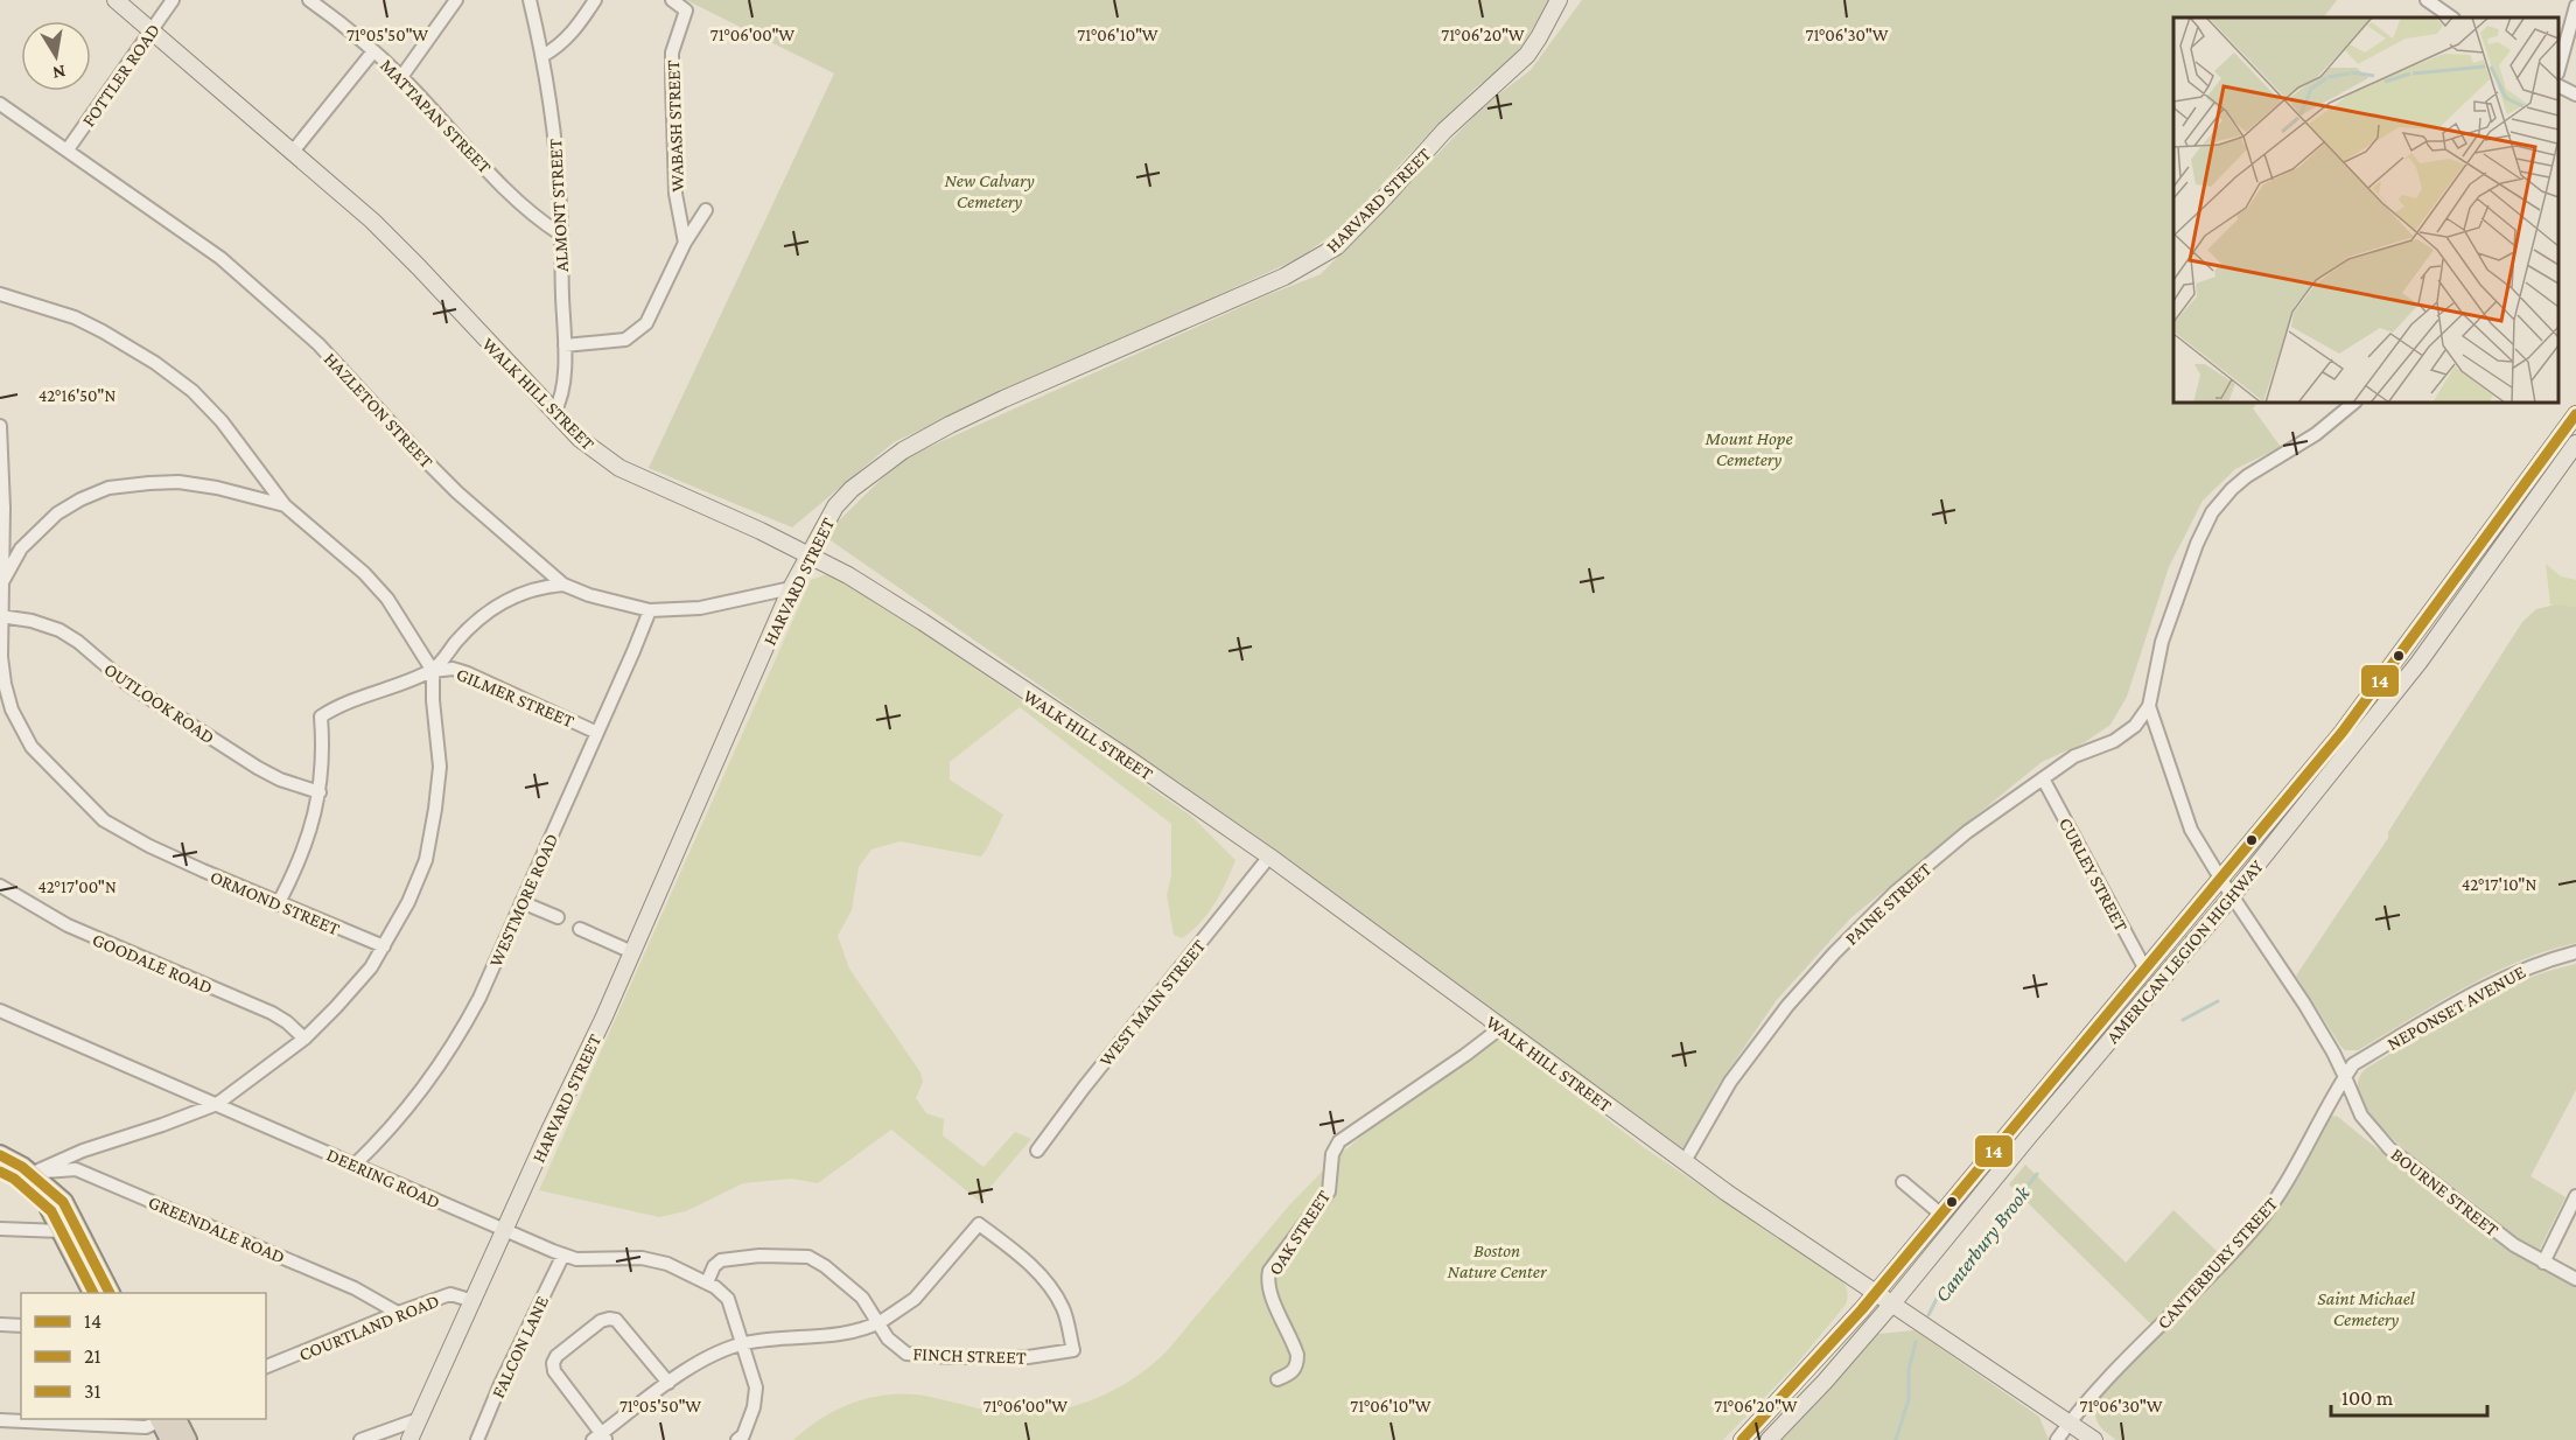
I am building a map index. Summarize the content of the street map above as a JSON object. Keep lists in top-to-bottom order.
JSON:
{
  "streets": {
    "main road": ["HARVARD STREET", "WALK HILL STREET", "AMERICAN LEGION HIGHWAY"],
    "street": [
      "FOTTLER ROAD",
      "MATTAPAN STREET",
      "WABASH STREET",
      "ALMONT STREET",
      "HAZLETON STREET",
      "GILMER STREET",
      "OUTLOOK ROAD",
      "CURLEY STREET",
      "WESTMORE ROAD",
      "ORMOND STREET",
      "PAINE STREET",
      "GOODALE ROAD",
      "WEST MAIN STREET",
      "NEPONSET AVENUE",
      "DEERING ROAD",
      "BOURNE STREET",
      "GREENDALE ROAD",
      "OAK STREET",
      "CANTERBURY STREET",
      "COURTLAND ROAD",
      "FALCON LANE",
      "FINCH STREET"
    ]
  },
  "crossings": [
    ["FOTTLER ROAD", "WALK HILL STREET"],
    ["FOTTLER ROAD", "HAZLETON STREET"],
    ["MATTAPAN STREET", "ALMONT STREET"],
    ["HARVARD STREET", "WALK HILL STREET"],
    ["HARVARD STREET", "HAZLETON STREET"],
    ["HARVARD STREET", "DEERING ROAD"],
    ["HARVARD STREET", "COURTLAND ROAD"],
    ["ALMONT STREET", "WALK HILL STREET"],
    ["WALK HILL STREET", "PAINE STREET"],
    ["WALK HILL STREET", "AMERICAN LEGION HIGHWAY"],
    ["WALK HILL STREET", "WEST MAIN STREET"],
    ["WALK HILL STREET", "OAK STREET"],
    ["WALK HILL STREET", "CANTERBURY STREET"],
    ["HAZLETON STREET", "WESTMORE ROAD"],
    ["GILMER STREET", "WESTMORE ROAD"],
    ["OUTLOOK ROAD", "ORMOND STREET"],
    ["CURLEY STREET", "PAINE STREET"],
    ["CURLEY STREET", "AMERICAN LEGION HIGHWAY"],
    ["WESTMORE ROAD", "DEERING ROAD"],
    ["NEPONSET AVENUE", "BOURNE STREET"],
    ["NEPONSET AVENUE", "CANTERBURY STREET"],
    ["DEERING ROAD", "FALCON LANE"],
    ["DEERING ROAD", "FINCH STREET"],
    ["BOURNE STREET", "CANTERBURY STREET"],
    ["GREENDALE ROAD", "COURTLAND ROAD"]
  ],
  "water": ["Canterbury Brook"],
  "parks": [
    "New Calvary Cemetery",
    "Mount Hope Cemetery",
    "Boston Nature Center",
    "Saint Michael Cemetery"
  ],
  "lines": ["transit line 14", "transit line 21", "transit line 31"],
  "legend": ["14", "21", "31"],
  "scale_bar": "100 m",
  "north": "bottom",
  "coordinates": [
    "71°05'50\"W",
    "71°06'00\"W",
    "71°06'10\"W",
    "71°06'20\"W",
    "71°06'30\"W",
    "42°16'50\"N",
    "42°17'10\"N",
    "42°17'00\"N"
  ]
}
